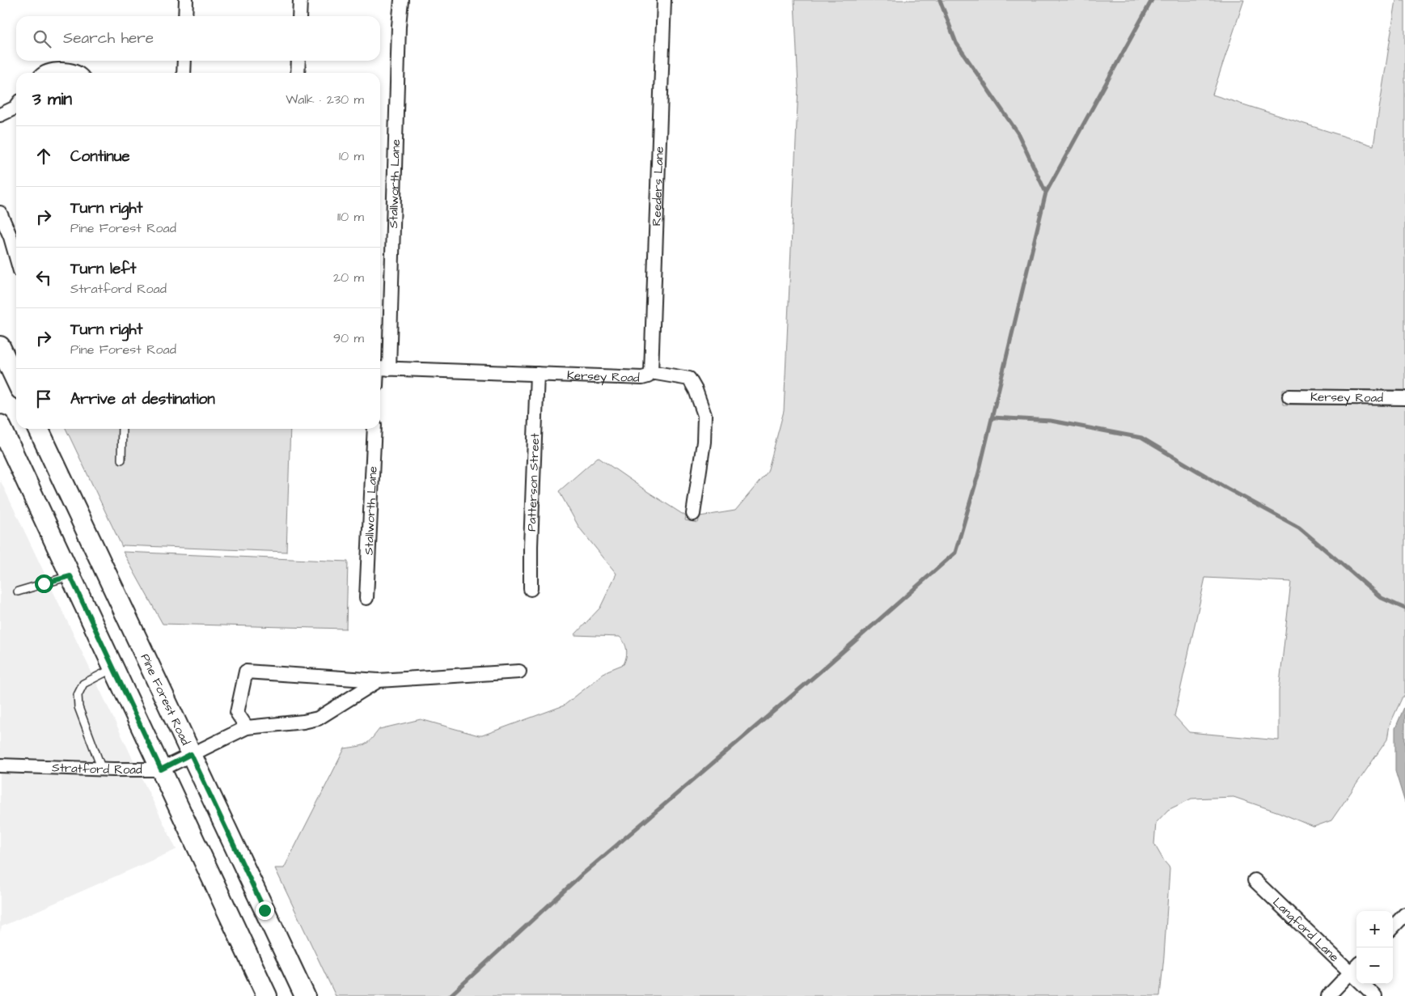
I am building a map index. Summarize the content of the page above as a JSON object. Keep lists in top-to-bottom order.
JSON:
{
  "streets": {
    "main road": ["Pine Forest Road"],
    "street": [
      "Stallworth Lane",
      "Reeders Lane",
      "Kersey Road",
      "Patterson Street",
      "Stratford Road",
      "Langford Lane"
    ]
  },
  "crossings": [
    ["Stallworth Lane", "Kersey Road"],
    ["Reeders Lane", "Kersey Road"],
    ["Kersey Road", "Patterson Street"],
    ["Pine Forest Road", "Stratford Road"]
  ],
  "page": {
    "search": "Search here",
    "heading": ["3 min", "Walk · 230 m"],
    "list": [
      ["Continue", "10 m"],
      ["Turn right", "Pine Forest Road", "110 m"],
      ["Turn left", "Stratford Road", "20 m"],
      ["Turn right", "Pine Forest Road", "90 m"],
      "Arrive at destination"
    ],
    "map_buttons": ["+", "−"]
  }
}
